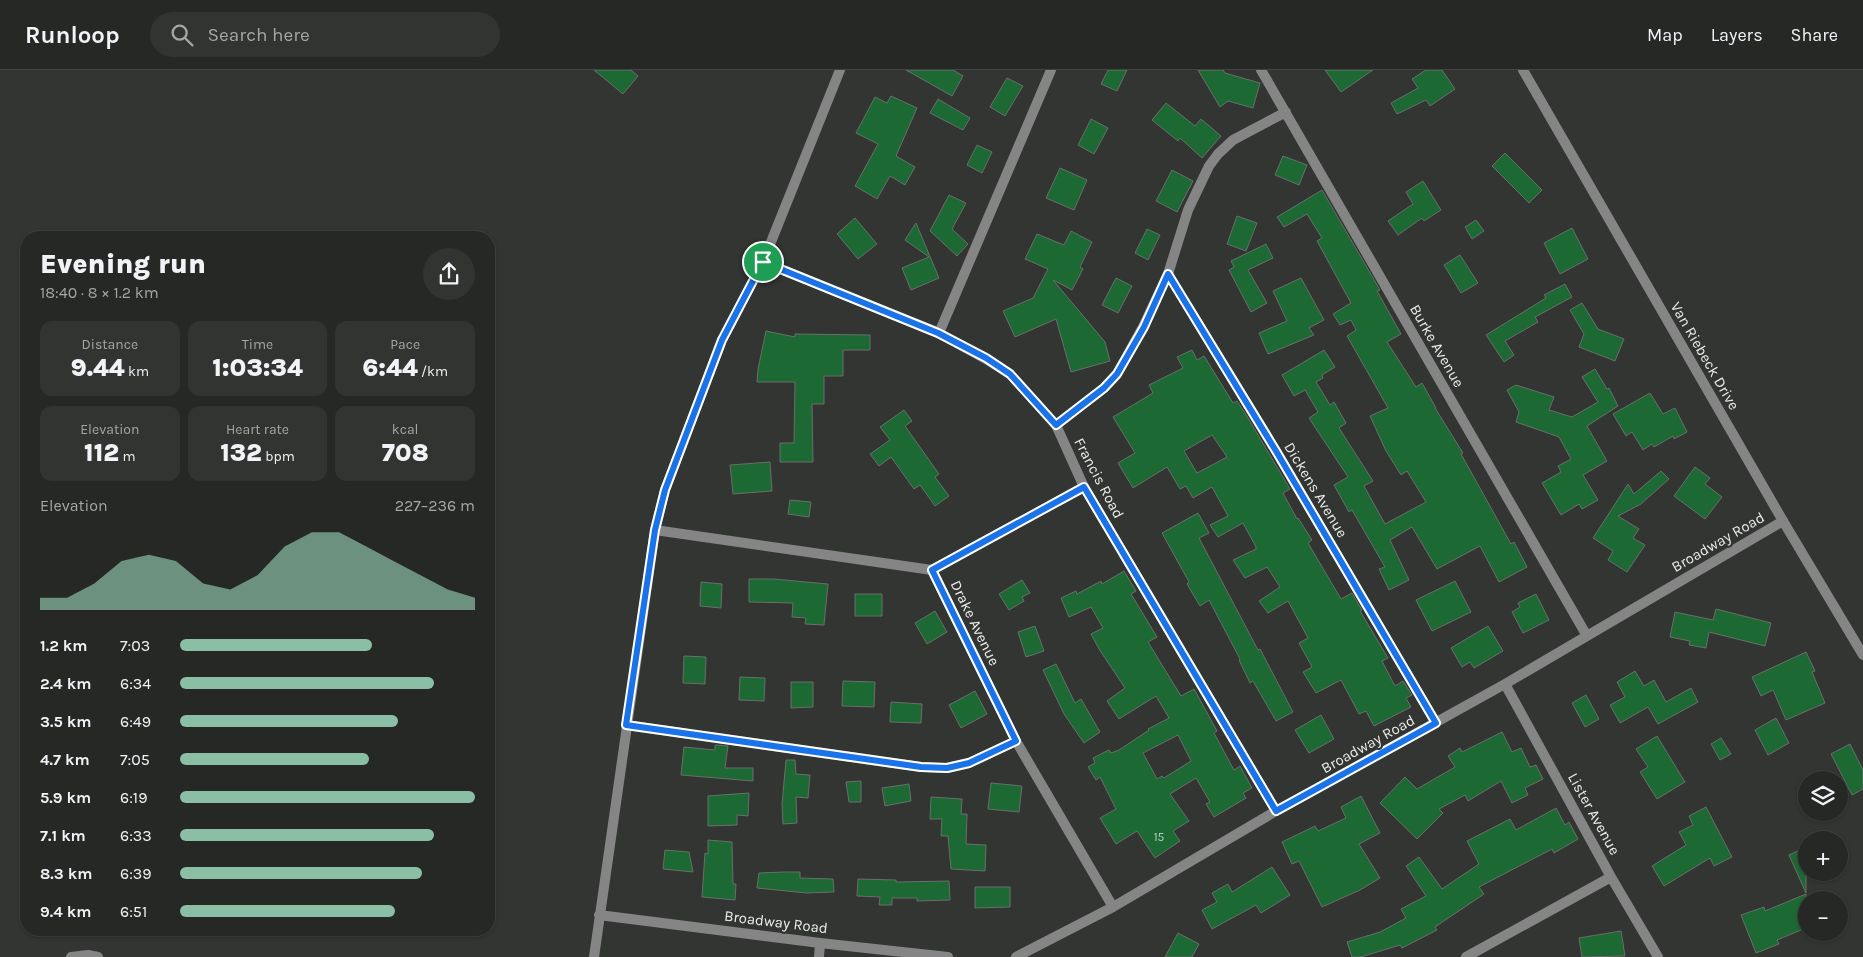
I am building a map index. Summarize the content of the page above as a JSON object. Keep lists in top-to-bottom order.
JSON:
{
  "streets": {
    "street": [
      "Burke Avenue",
      "Van Riebeck Drive",
      "Francis Road",
      "Dickens Avenue",
      "Broadway Road",
      "Drake Avenue",
      "Lister Avenue"
    ]
  },
  "crossings": [
    ["Burke Avenue", "Broadway Road"],
    ["Van Riebeck Drive", "Broadway Road"],
    ["Francis Road", "Broadway Road"],
    ["Dickens Avenue", "Broadway Road"],
    ["Broadway Road", "Drake Avenue"],
    ["Broadway Road", "Lister Avenue"]
  ],
  "house_numbers": ["15"],
  "page": {
    "header": "Runloop",
    "search": "Search here",
    "nav": ["Map", "Layers", "Share"],
    "heading": ["Evening run", "18:40 · 8 × 1.2 km"],
    "stats": [
      ["Distance", "9.44 km"],
      ["Time", "1:03:34"],
      ["Pace", "6:44 /km"],
      ["Elevation", "112 m"],
      ["Heart rate", "132 bpm"],
      ["kcal", "708"]
    ],
    "chart": ["Elevation", "227–236 m"],
    "list": [
      {
        "name": "1.2 km",
        "note": "7:03"
      },
      {
        "name": "2.4 km",
        "note": "6:34"
      },
      {
        "name": "3.5 km",
        "note": "6:49"
      },
      {
        "name": "4.7 km",
        "note": "7:05"
      },
      {
        "name": "5.9 km",
        "note": "6:19"
      },
      {
        "name": "7.1 km",
        "note": "6:33"
      },
      {
        "name": "8.3 km",
        "note": "6:39"
      },
      {
        "name": "9.4 km",
        "note": "6:51"
      }
    ],
    "map_buttons": ["+", "−"]
  }
}
